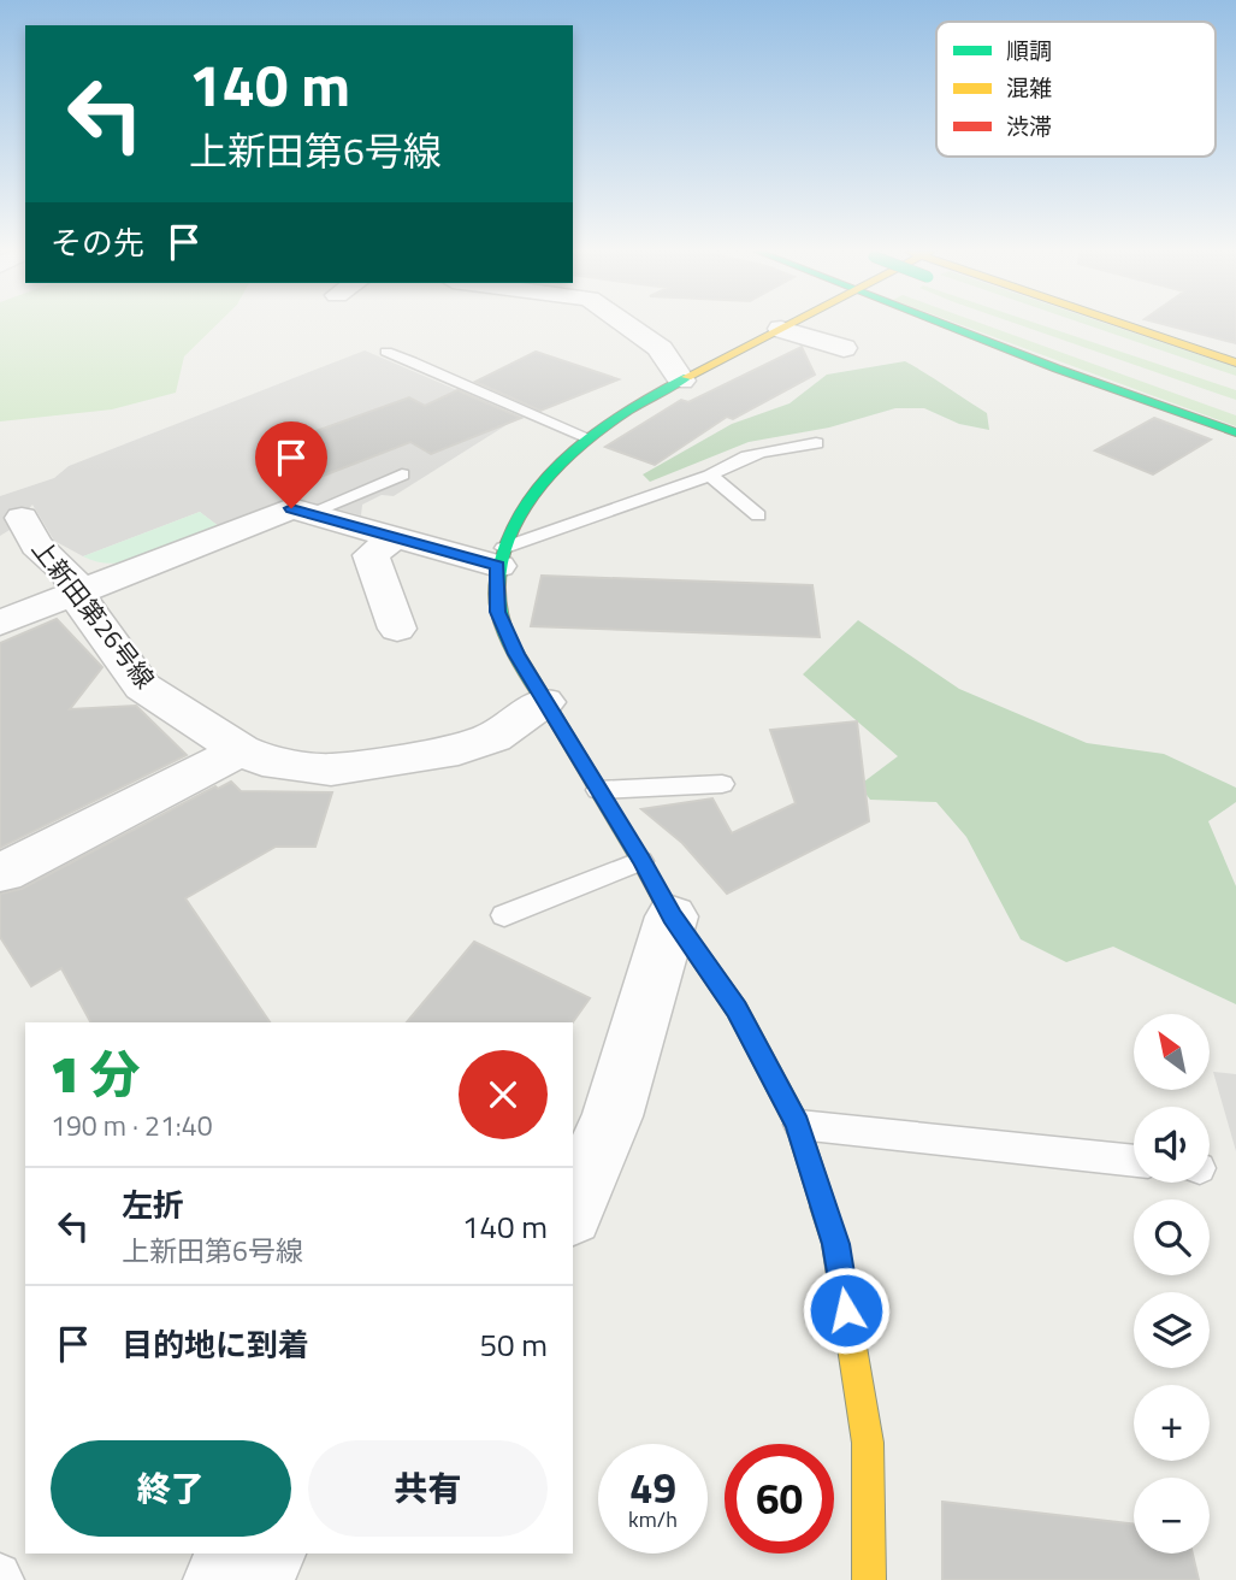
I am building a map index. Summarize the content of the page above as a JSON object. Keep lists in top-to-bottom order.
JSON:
{
  "streets": {
    "street": ["上新田第26号線"]
  },
  "legend": ["順調", "混雑", "渋滞"],
  "north": "top left",
  "page": {
    "turn": ["140 m", "上新田第6号線"],
    "then": "その先",
    "map_buttons": ["+", "−"],
    "heading": ["1 分", "190 m · 21:40"],
    "list": [
      {
        "name": "左折",
        "note": "上新田第6号線",
        "value": "140 m"
      },
      {
        "name": "目的地に到着",
        "value": "50 m"
      }
    ],
    "buttons": ["終了", "共有"],
    "speed": "49 km/h",
    "limit": "60"
  }
}
